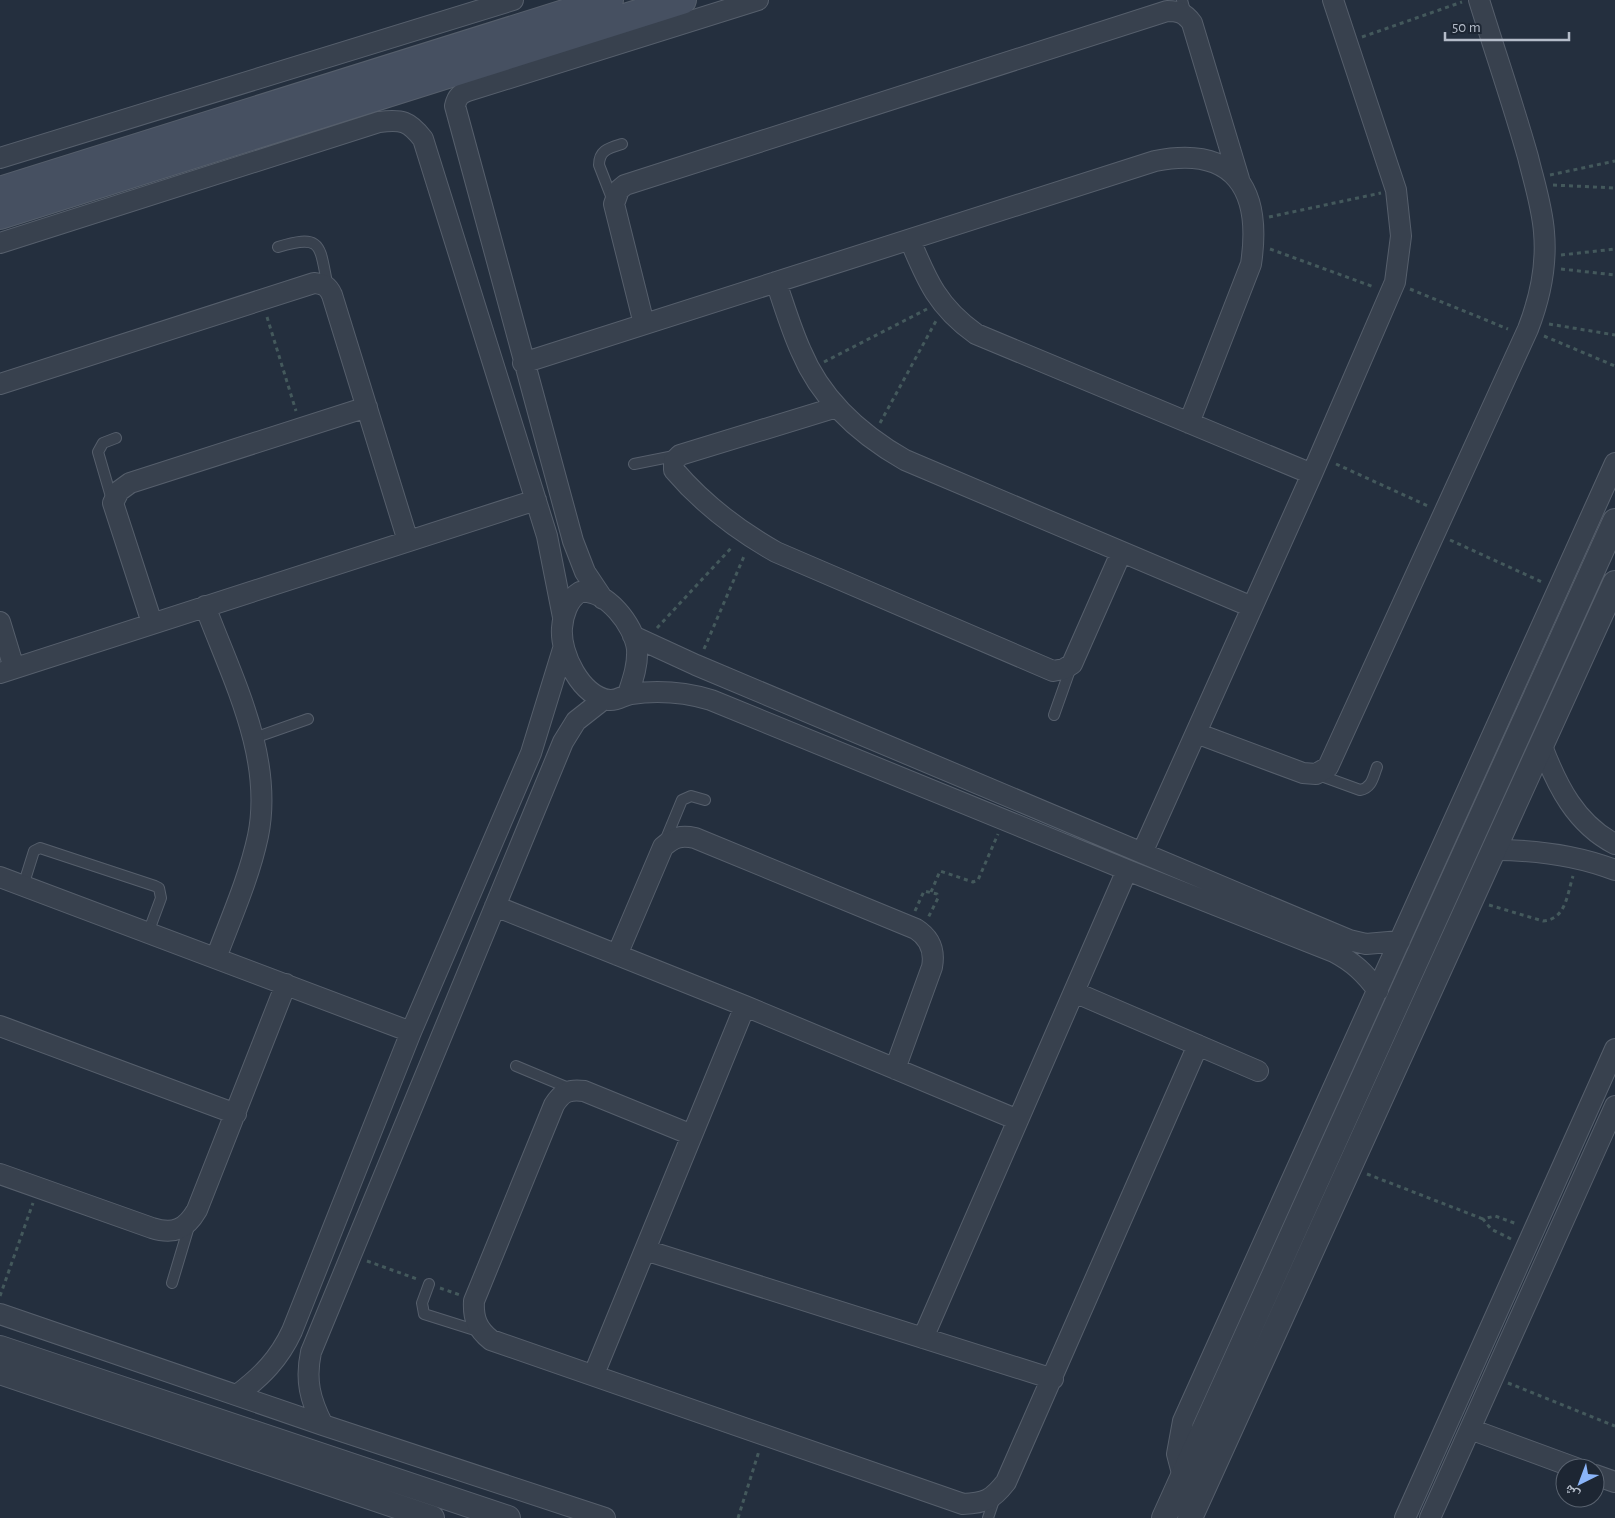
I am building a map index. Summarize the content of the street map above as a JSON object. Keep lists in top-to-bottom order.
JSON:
{
  "scale_bar": "50 m",
  "north": "bottom left"
}
